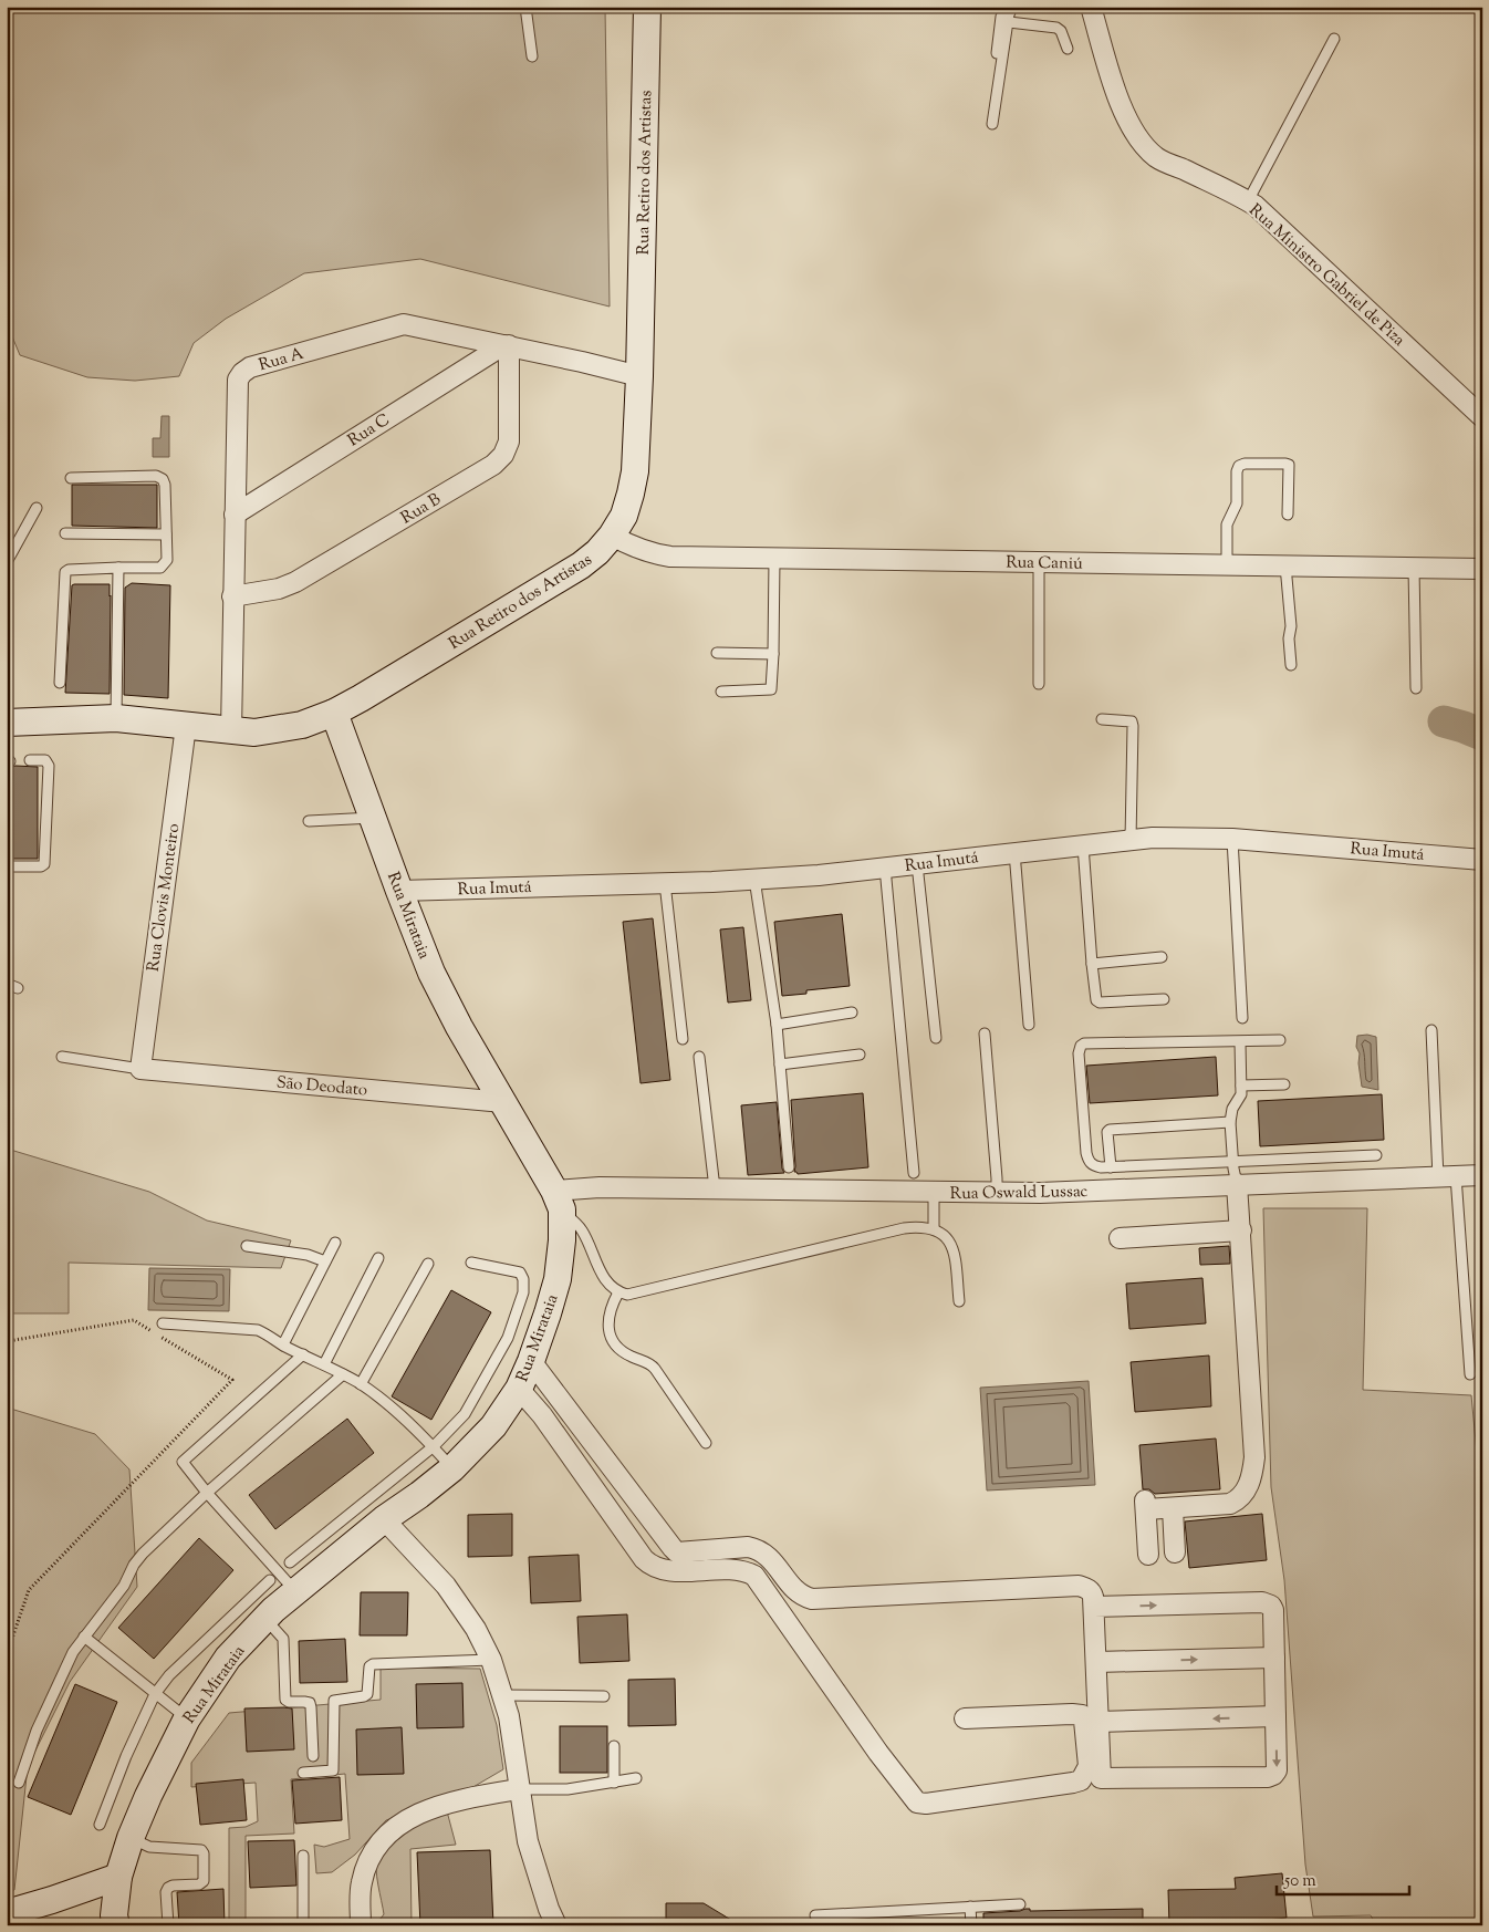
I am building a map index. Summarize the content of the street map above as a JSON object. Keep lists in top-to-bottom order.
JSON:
{
  "streets": {
    "street": [
      "Rua Retiro dos Artistas",
      "Rua Ministro Gabriel de Piza",
      "Rua A",
      "Rua C",
      "Rua B",
      "Rua Caniú",
      "Rua Imutá",
      "Rua Clovis Monteiro",
      "Rua Mirataia",
      "São Deodato",
      "Rua Oswald Lussac"
    ]
  },
  "crossings": [
    ["Rua Retiro dos Artistas", "Rua A"],
    ["Rua Retiro dos Artistas", "Rua Caniú"],
    ["Rua Retiro dos Artistas", "Rua Clovis Monteiro"],
    ["Rua Retiro dos Artistas", "Rua Mirataia"],
    ["Rua A", "Rua C"],
    ["Rua A", "Rua B"],
    ["Rua C", "Rua B"],
    ["Rua Imutá", "Rua Mirataia"],
    ["Rua Clovis Monteiro", "São Deodato"],
    ["Rua Mirataia", "São Deodato"],
    ["Rua Mirataia", "Rua Oswald Lussac"]
  ],
  "scale_bar": "50 m"
}
